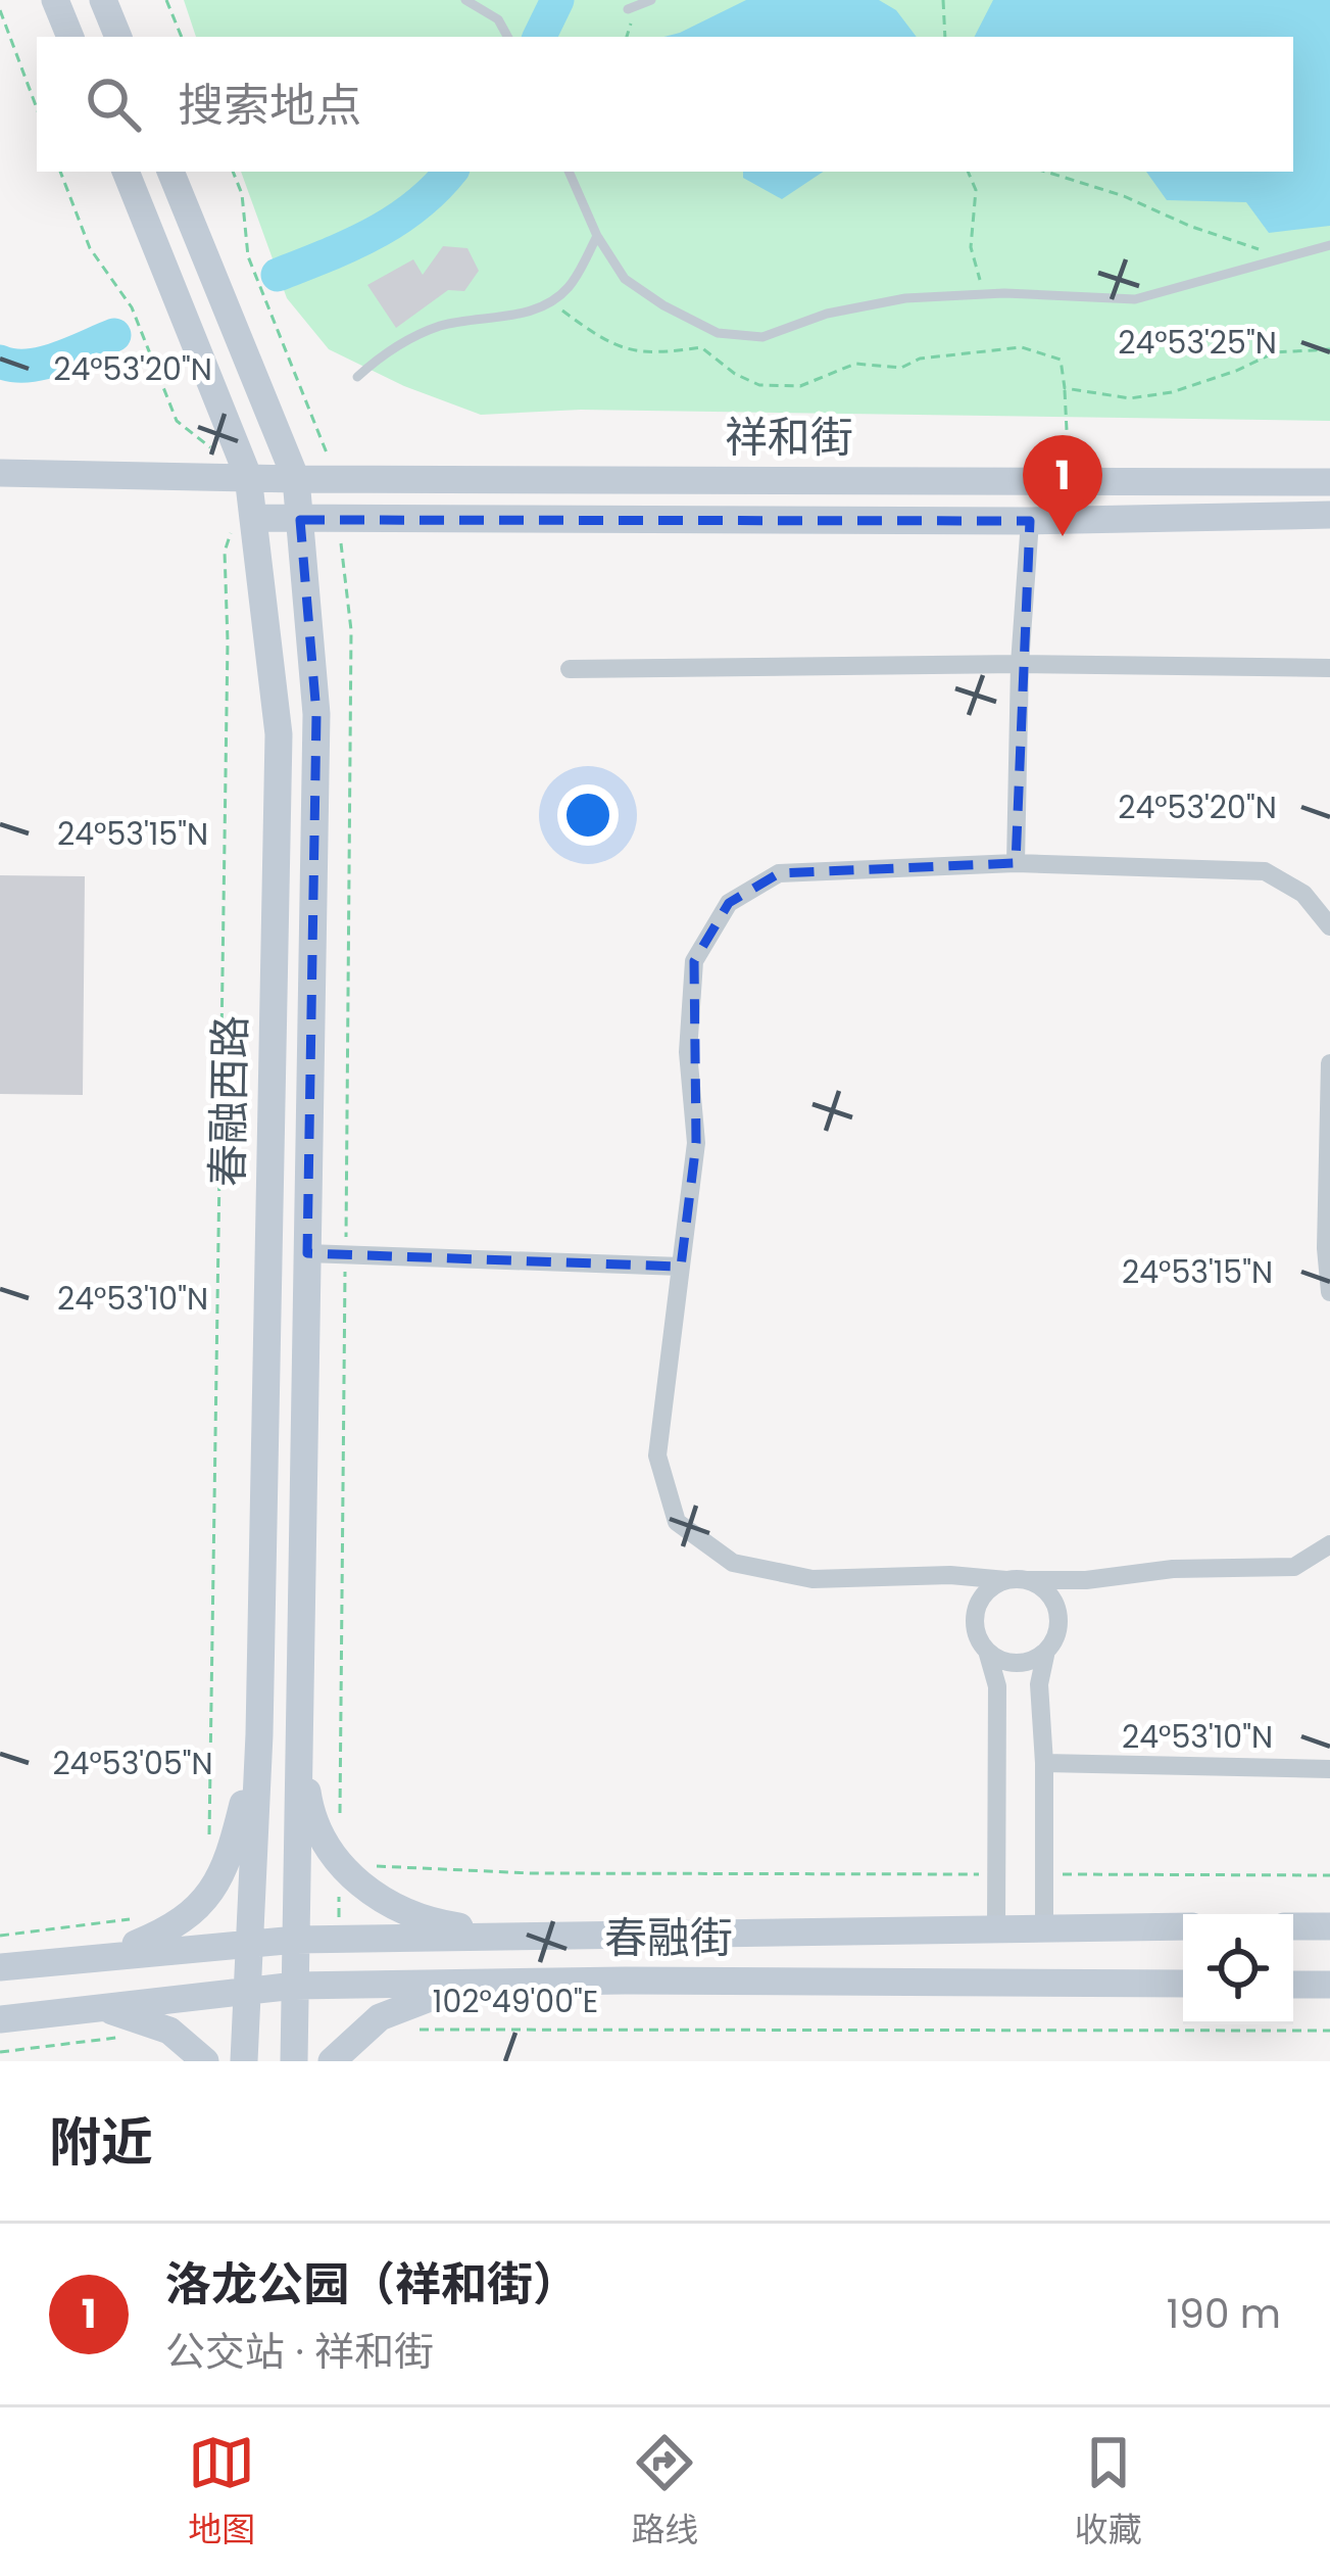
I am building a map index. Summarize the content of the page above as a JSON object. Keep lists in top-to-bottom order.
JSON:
{
  "streets": {
    "main road": ["祥和街", "春融西路", "春融街"]
  },
  "crossings": [
    ["祥和街", "春融西路"],
    ["春融西路", "春融街"]
  ],
  "page": {
    "search": "搜索地点",
    "pins": "1",
    "heading": "附近",
    "list": [
      {
        "mark": "1",
        "name": "洛龙公园（祥和街）",
        "note": "公交站 · 祥和街",
        "value": "190 m"
      }
    ],
    "nav": ["地图", "路线", "收藏"]
  },
  "coordinates": [
    "24°53'25\"N",
    "24°53'20\"N",
    "24°53'15\"N",
    "24°53'10\"N",
    "24°53'05\"N",
    "102°49'00\"E"
  ]
}
